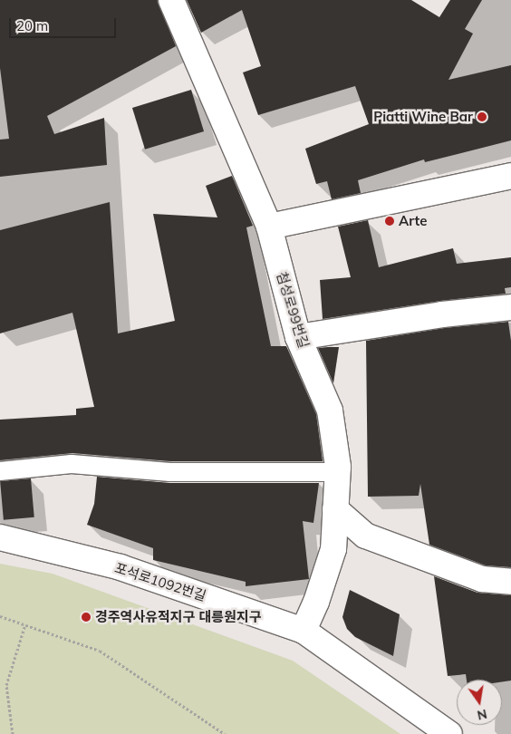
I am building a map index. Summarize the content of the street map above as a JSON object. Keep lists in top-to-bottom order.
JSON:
{
  "streets": {
    "street": ["첨성로99번길", "포석로1092번길"]
  },
  "crossings": [
    ["첨성로99번길", "포석로1092번길"]
  ],
  "places": ["Piatti Wine Bar", "Arte", "경주역사유적지구 대릉원지구"],
  "scale_bar": "20 m",
  "north": "bottom"
}
